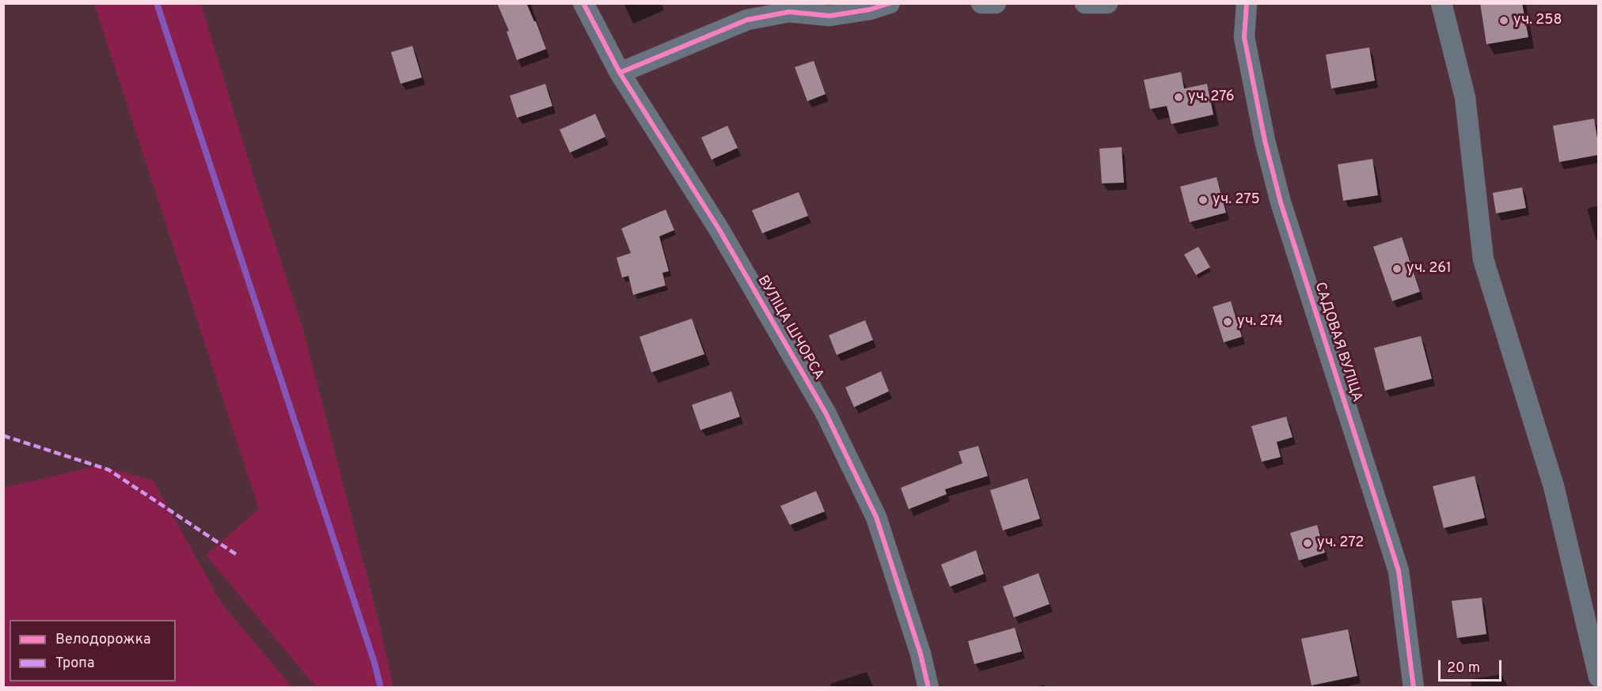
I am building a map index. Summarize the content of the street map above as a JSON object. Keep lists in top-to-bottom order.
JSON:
{
  "streets": {
    "street": ["ВУЛІЦА ШЧОРСА", "САДОВАЯ ВУЛІЦА"]
  },
  "places": [
    "уч. 258",
    "уч. 276",
    "уч. 275",
    "уч. 261",
    "уч. 274",
    "уч. 272"
  ],
  "legend": ["Велодорожка", "Тропа"],
  "scale_bar": "20 m"
}
